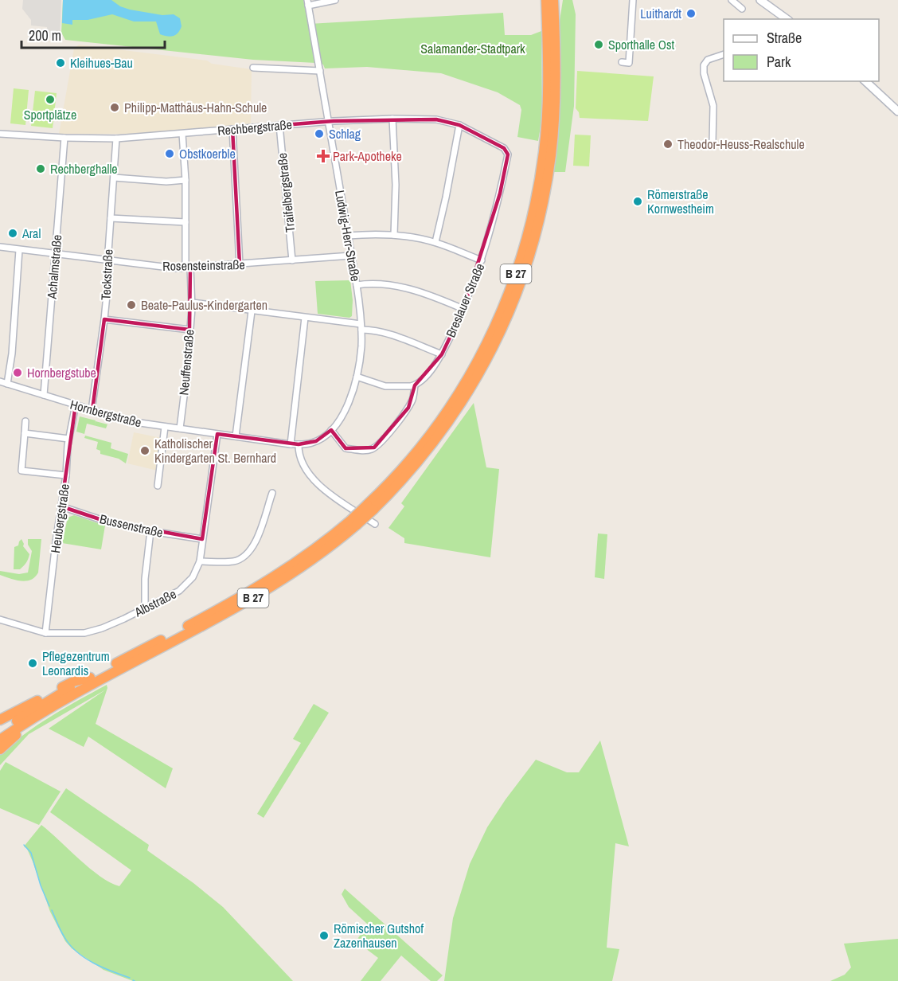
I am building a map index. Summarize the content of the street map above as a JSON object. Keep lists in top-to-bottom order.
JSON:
{
  "streets": {
    "highway": ["B 27"],
    "street": [
      "Rechbergstraße",
      "Traifelbergstraße",
      "Ludwig-Herr-Straße",
      "Rosensteinstraße",
      "Achalmstraße",
      "Teckstraße",
      "Breslauer Straße",
      "Neuffenstraße",
      "Hornbergstraße",
      "Heubergstraße",
      "Bussenstraße",
      "Albstraße"
    ]
  },
  "crossings": [
    ["Rechbergstraße", "Traifelbergstraße"],
    ["Rechbergstraße", "Ludwig-Herr-Straße"],
    ["Rechbergstraße", "Achalmstraße"],
    ["Rechbergstraße", "Teckstraße"],
    ["Rechbergstraße", "Breslauer Straße"],
    ["Rechbergstraße", "Neuffenstraße"],
    ["Traifelbergstraße", "Rosensteinstraße"],
    ["Ludwig-Herr-Straße", "Rosensteinstraße"],
    ["Ludwig-Herr-Straße", "Hornbergstraße"],
    ["Rosensteinstraße", "Achalmstraße"],
    ["Rosensteinstraße", "Teckstraße"],
    ["Rosensteinstraße", "Neuffenstraße"],
    ["Achalmstraße", "Hornbergstraße"],
    ["Teckstraße", "Hornbergstraße"],
    ["Neuffenstraße", "Hornbergstraße"],
    ["Hornbergstraße", "Heubergstraße"],
    ["Hornbergstraße", "Albstraße"],
    ["Heubergstraße", "Bussenstraße"],
    ["Heubergstraße", "Albstraße"],
    ["Bussenstraße", "Albstraße"]
  ],
  "parks": ["Salamander-Stadtpark"],
  "places": {
    "other": [
      "Luithardt",
      "Sporthalle Ost",
      "Kleihues-Bau",
      "Sportplätze",
      "Philipp-Matthäus-Hahn-Schule",
      "Schlag",
      "Theodor-Heuss-Realschule",
      "Obstkoerble",
      "Rechberghalle",
      "Römerstraße Kornwestheim",
      "Aral",
      "Beate-Paulus-Kindergarten",
      "Hornbergstube",
      "Katholischer Kindergarten St. Bernhard",
      "Pflegezentrum Leonardis",
      "Römischer Gutshof Zazenhausen"
    ],
    "health": ["Park-Apotheke"]
  },
  "legend": ["Straße", "Park"],
  "scale_bar": "200 m"
}
